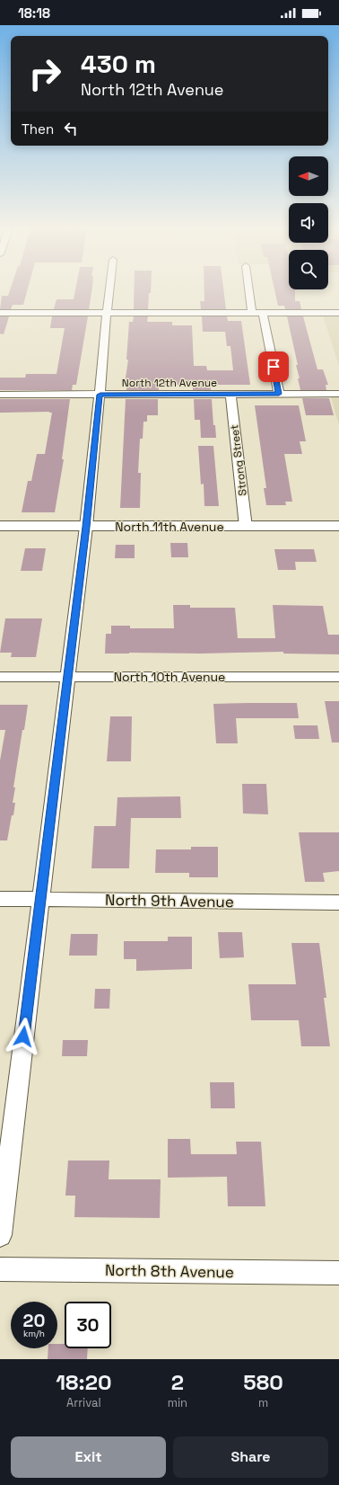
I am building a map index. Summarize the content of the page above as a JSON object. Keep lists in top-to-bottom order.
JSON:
{
  "streets": {
    "street": [
      "North 12th Avenue",
      "Strong Street",
      "North 11th Avenue",
      "North 10th Avenue",
      "North 9th Avenue",
      "North 8th Avenue"
    ]
  },
  "crossings": [
    ["North 12th Avenue", "Strong Street"],
    ["Strong Street", "North 11th Avenue"]
  ],
  "north": "left",
  "page": {
    "status": "18:18",
    "turn": ["430 m", "North 12th Avenue"],
    "then": "Then",
    "speed": "20 km/h",
    "limit": "30",
    "eta": [
      "18:20",
      "Arrival",
      "2",
      "min",
      "580",
      "m"
    ],
    "buttons": ["Exit", "Share"]
  }
}
